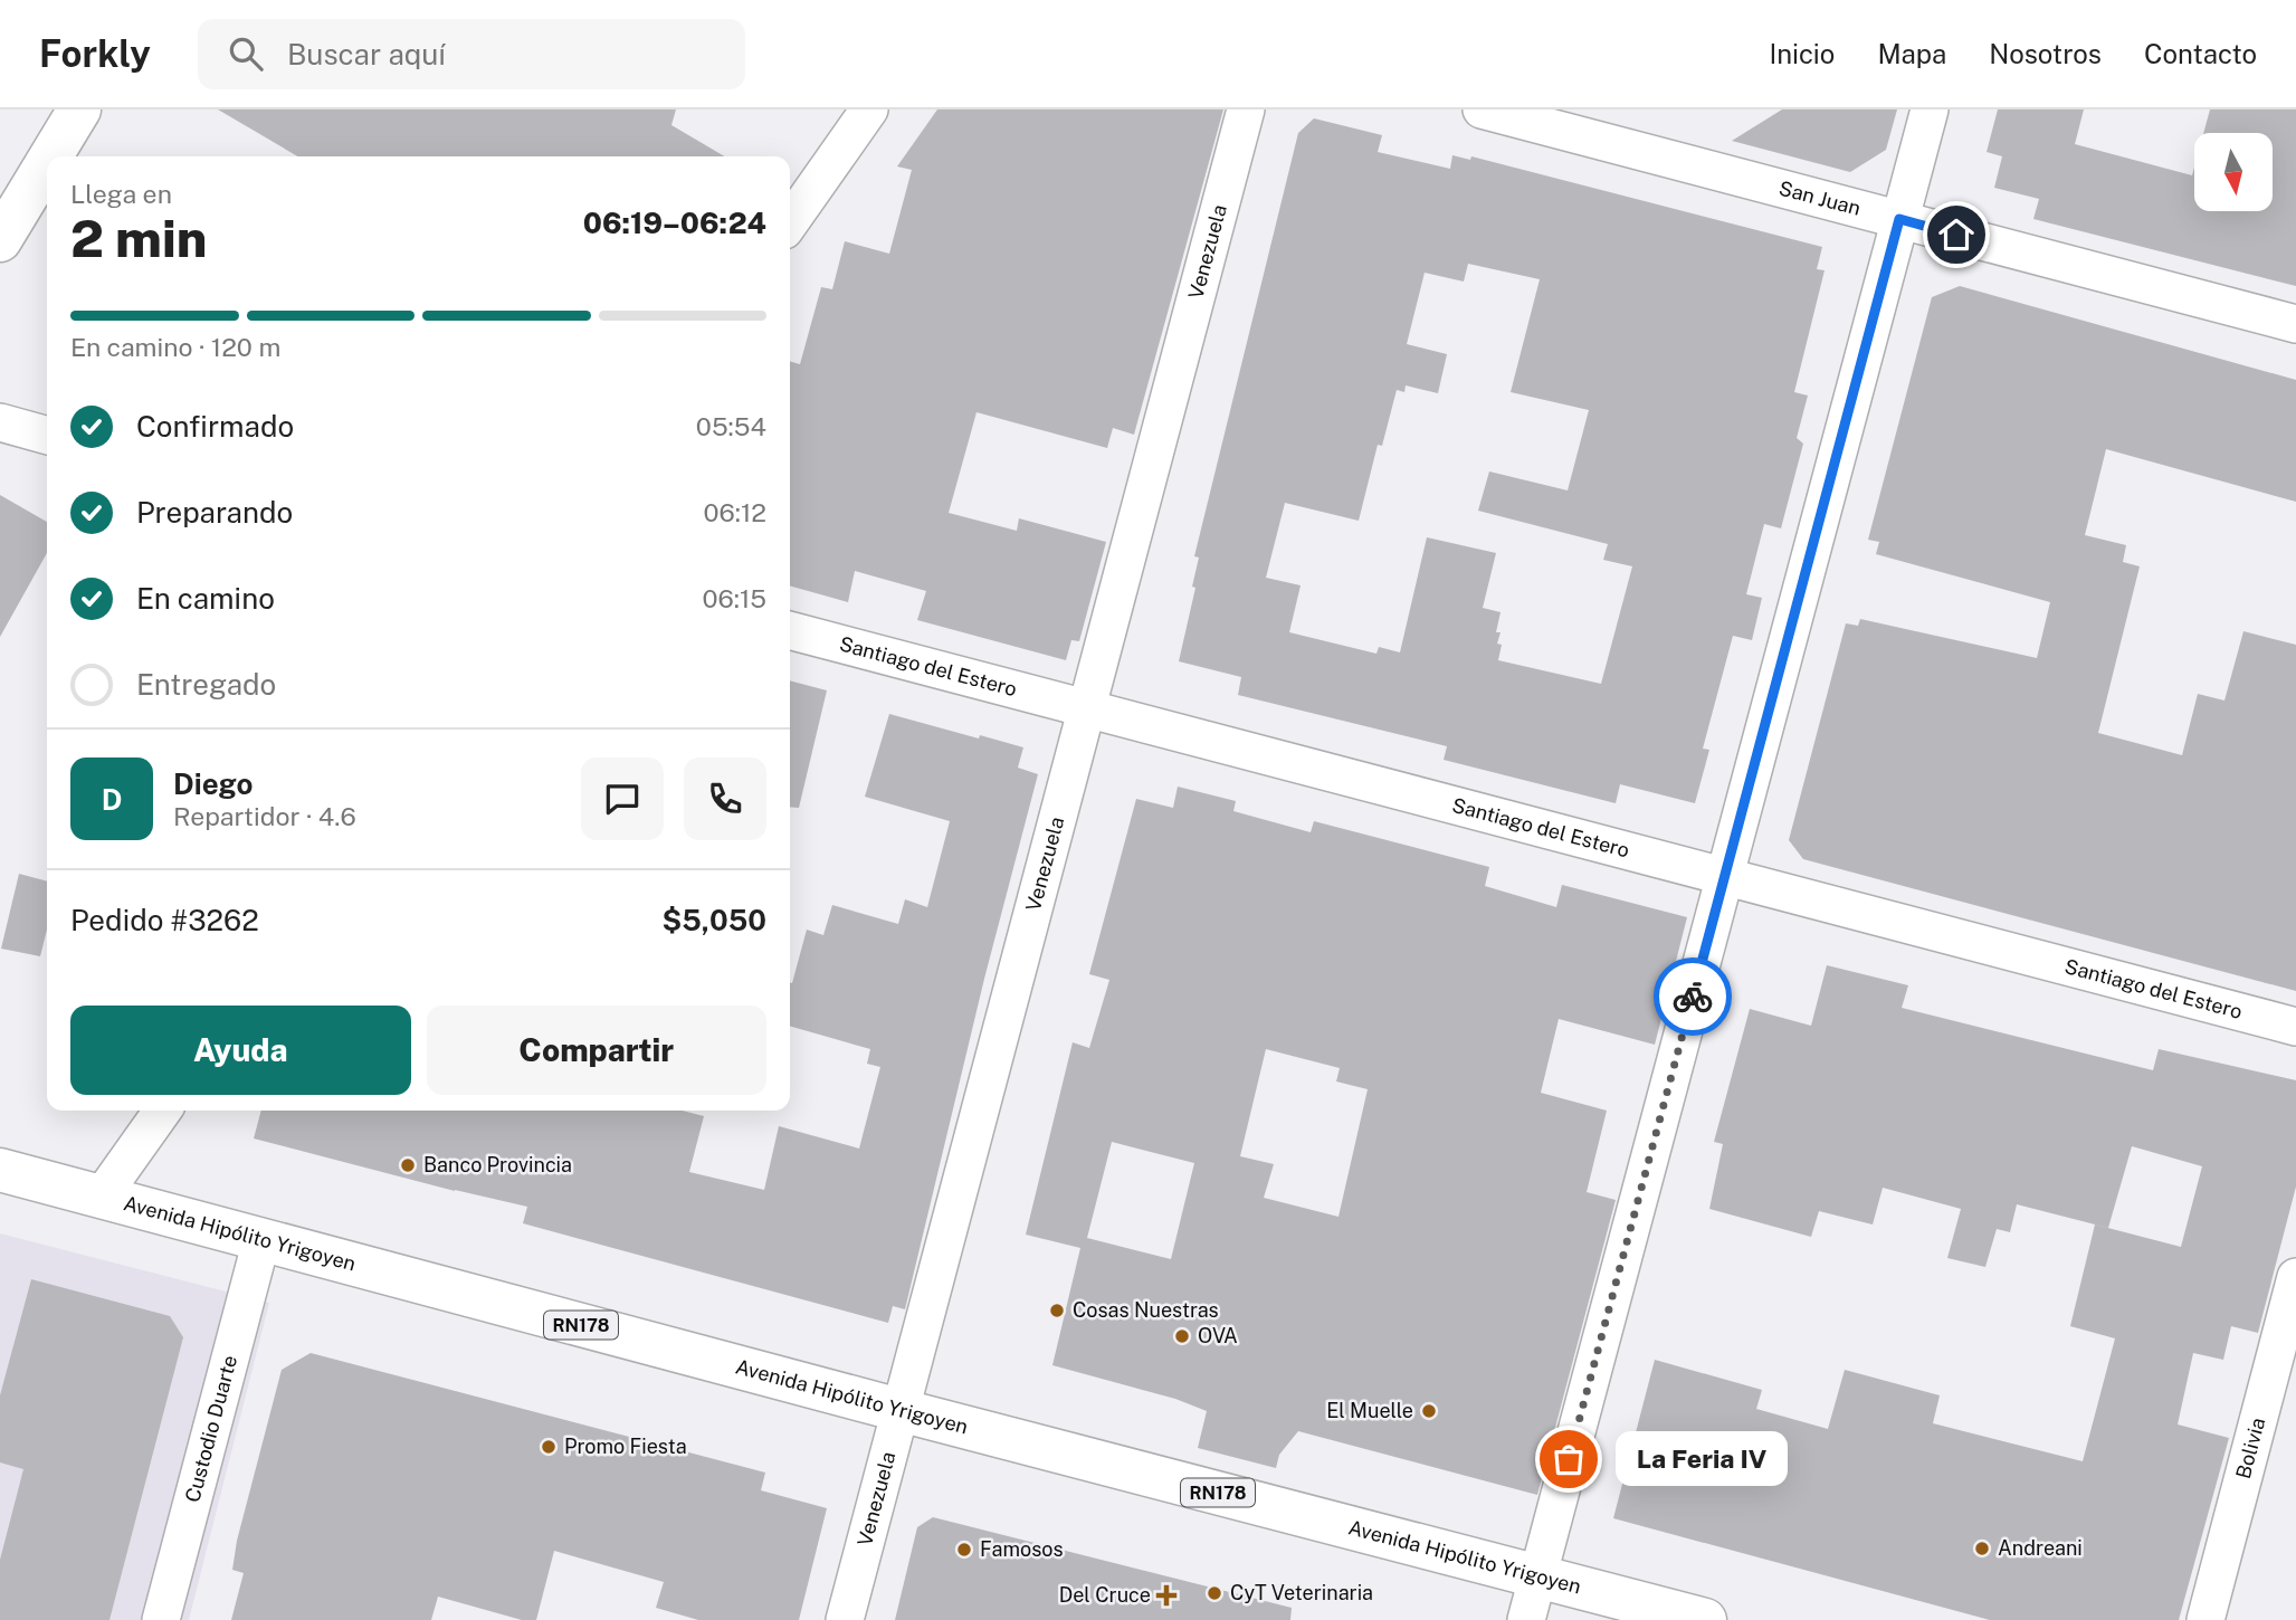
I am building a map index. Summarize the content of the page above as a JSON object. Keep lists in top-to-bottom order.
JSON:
{
  "streets": {
    "main road": ["Avenida Hipólito Yrigoyen", "RN178"],
    "street": [
      "San Juan",
      "Venezuela",
      "Santiago del Estero",
      "Custodio Duarte",
      "Bolivia"
    ]
  },
  "crossings": [
    ["Venezuela", "Santiago del Estero"],
    ["Venezuela", "Avenida Hipólito Yrigoyen"],
    ["Avenida Hipólito Yrigoyen", "Custodio Duarte"]
  ],
  "places": {
    "other": [
      "Banco Provincia",
      "Cosas Nuestras",
      "OVA",
      "El Muelle",
      "Promo Fiesta",
      "La Feria IV",
      "Andreani",
      "Famosos",
      "CyT Veterinaria"
    ],
    "health": ["Del Cruce"]
  },
  "north": "bottom",
  "page": {
    "header": "Forkly",
    "search": "Buscar aquí",
    "nav": [
      "Inicio",
      "Mapa",
      "Nosotros",
      "Contacto"
    ],
    "heading": ["2 min", "Llega en", "06:19–06:24"],
    "panel": [
      "Diego",
      "Repartidor · 4.6",
      "Pedido #3262",
      "$5,050"
    ],
    "bar": "En camino · 120 m",
    "list": [
      ["Confirmado", "05:54"],
      ["Preparando", "06:12"],
      ["En camino", "06:15"],
      "Entregado"
    ],
    "round": "D",
    "buttons": ["Ayuda", "Compartir"],
    "bubble": "La Feria IV"
  }
}
